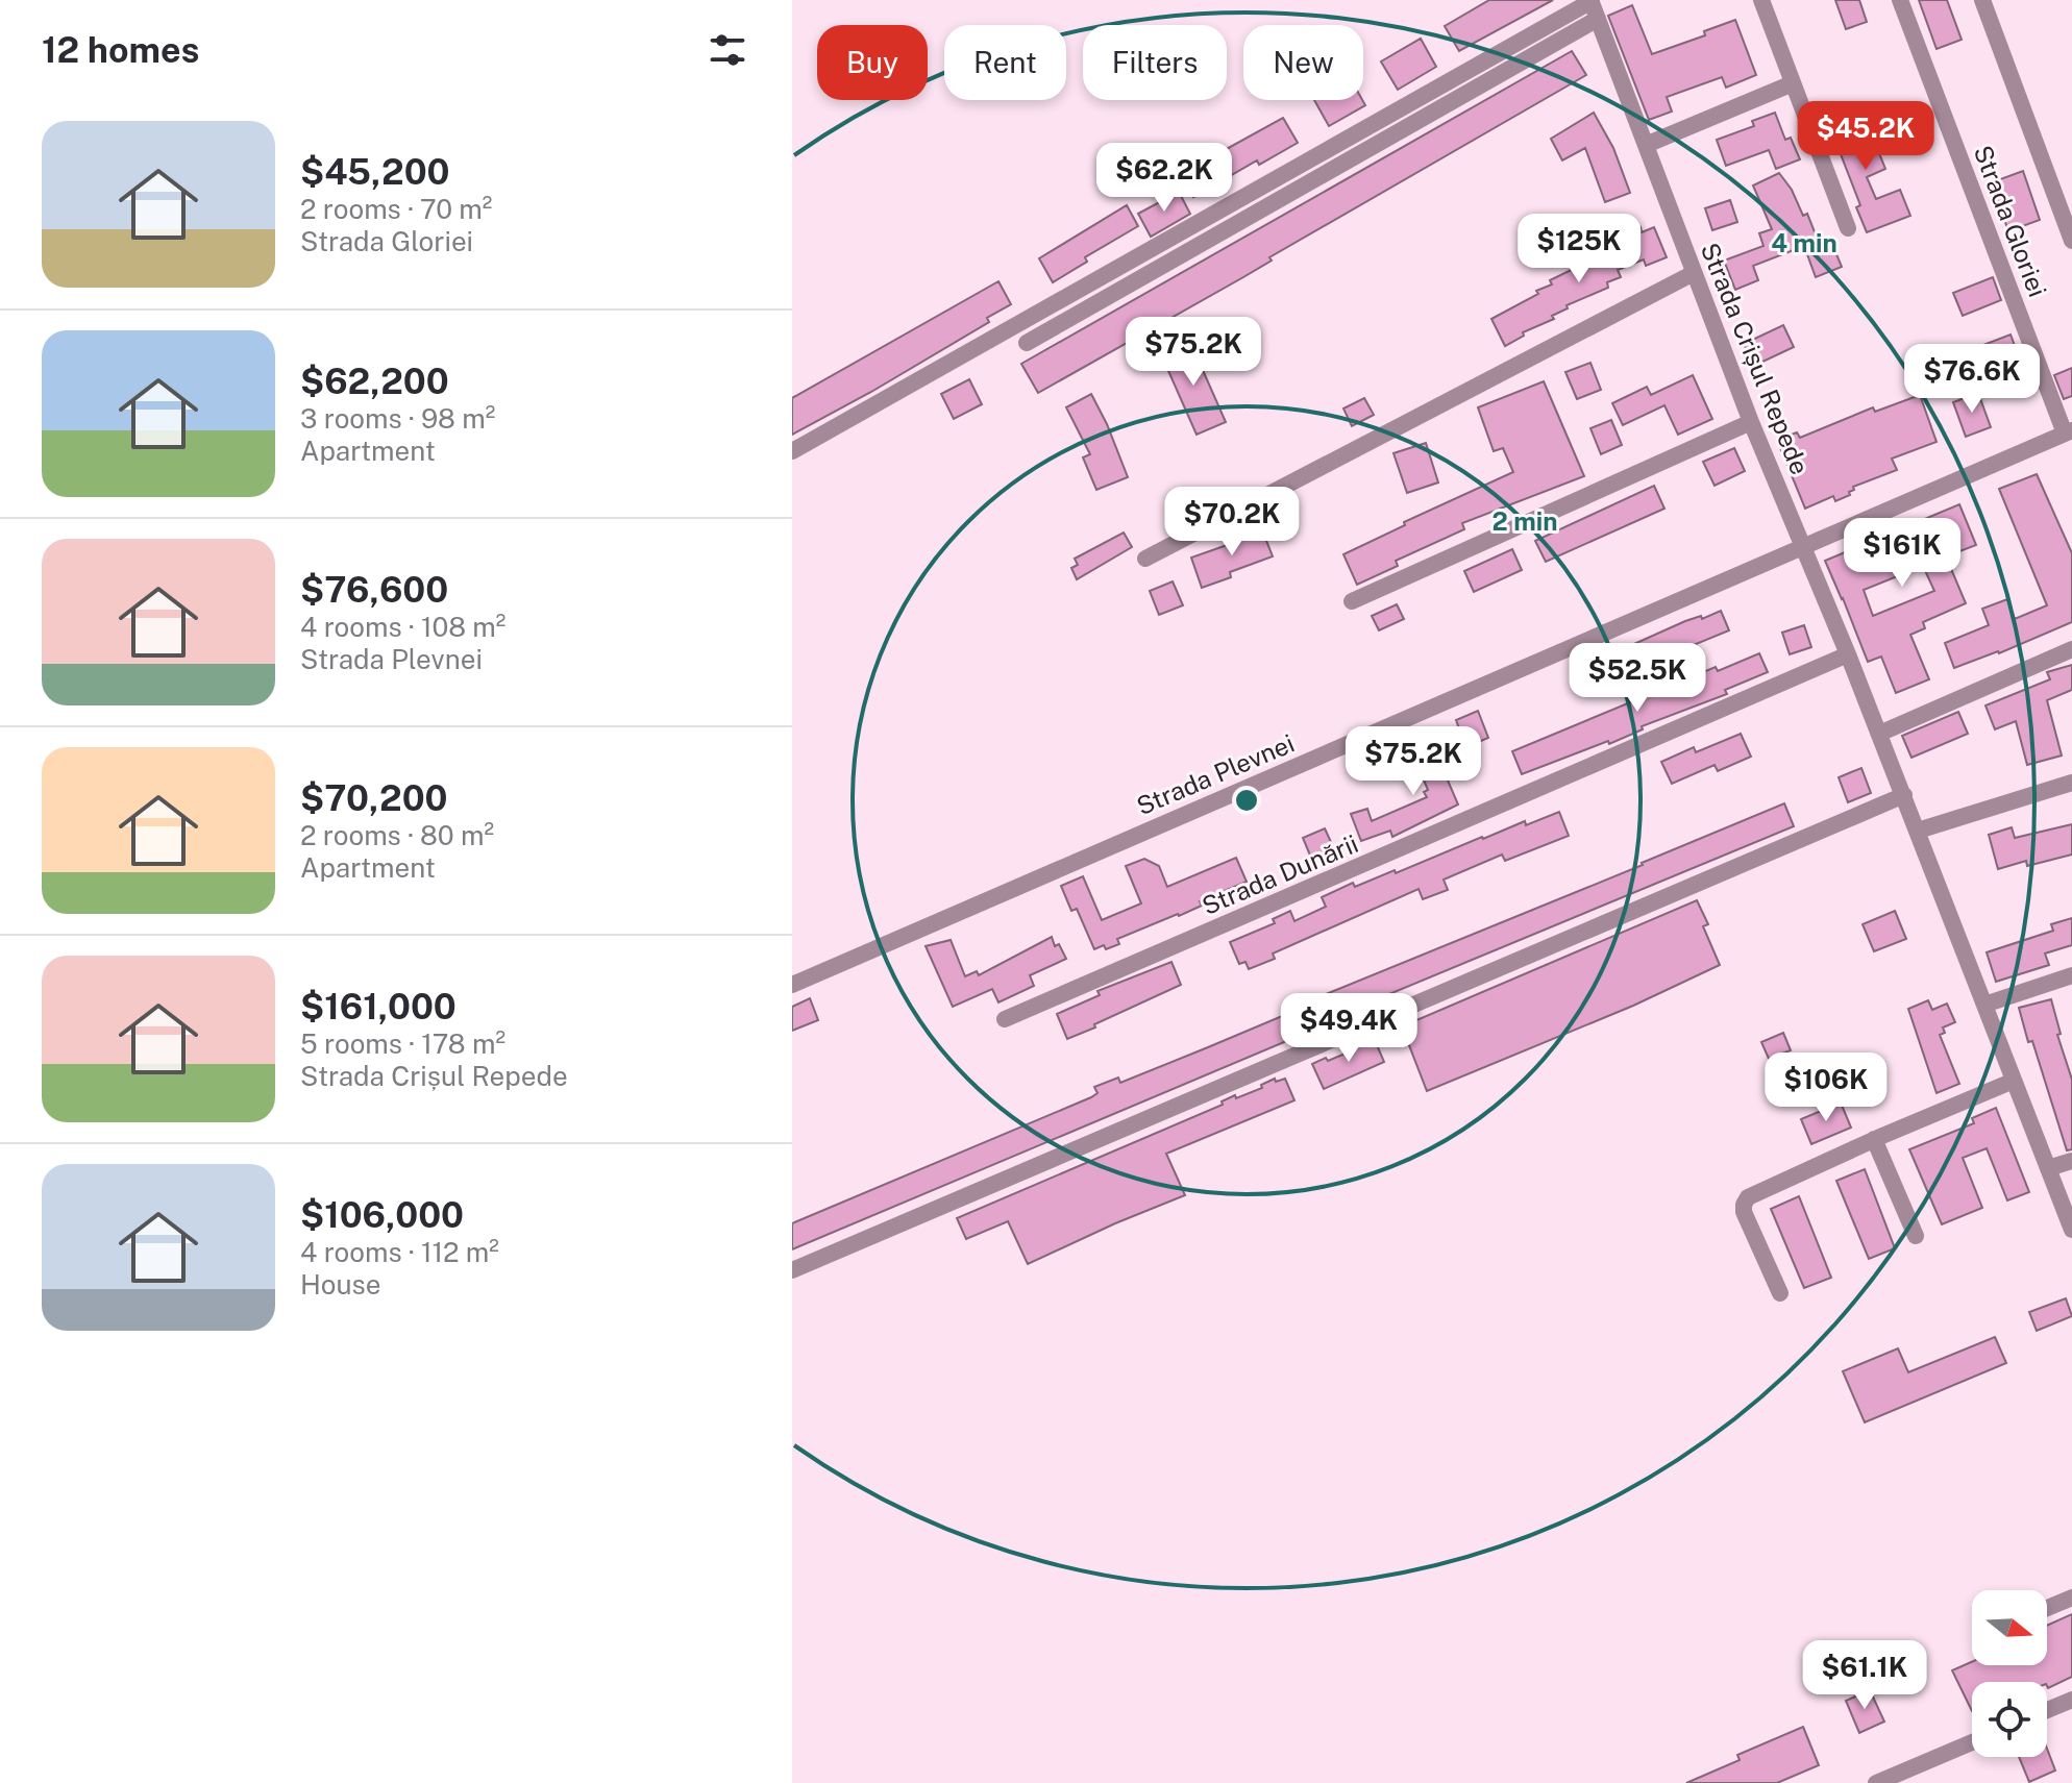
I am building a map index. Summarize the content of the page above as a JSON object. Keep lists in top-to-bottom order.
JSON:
{
  "streets": {
    "street": [
      "Strada Gloriei",
      "Strada Crișul Repede",
      "Strada Plevnei",
      "Strada Dunării"
    ]
  },
  "crossings": [
    ["Strada Gloriei", "Strada Plevnei"],
    ["Strada Crișul Repede", "Strada Plevnei"],
    ["Strada Crișul Repede", "Strada Dunării"]
  ],
  "north": "right",
  "page": {
    "heading": "12 homes",
    "chip": [
      "Buy",
      "Rent",
      "Filters",
      "New"
    ],
    "list": [
      {
        "name": "$45,200",
        "note": "2 rooms · 70 m² · Strada Gloriei"
      },
      {
        "name": "$62,200",
        "note": "3 rooms · 98 m² · Apartment"
      },
      {
        "name": "$76,600",
        "note": "4 rooms · 108 m² · Strada Plevnei"
      },
      {
        "name": "$70,200",
        "note": "2 rooms · 80 m² · Apartment"
      },
      {
        "name": "$161,000",
        "note": "5 rooms · 178 m² · Strada Crișul Repede"
      },
      {
        "name": "$106,000",
        "note": "4 rooms · 112 m² · House"
      }
    ],
    "price": [
      "$45.2K",
      "$62.2K",
      "$125K",
      "$75.2K",
      "$76.6K",
      "$70.2K",
      "$161K",
      "$52.5K",
      "$75.2K",
      "$49.4K",
      "$106K",
      "$61.1K"
    ]
  },
  "rings": ["4 min", "2 min"]
}
